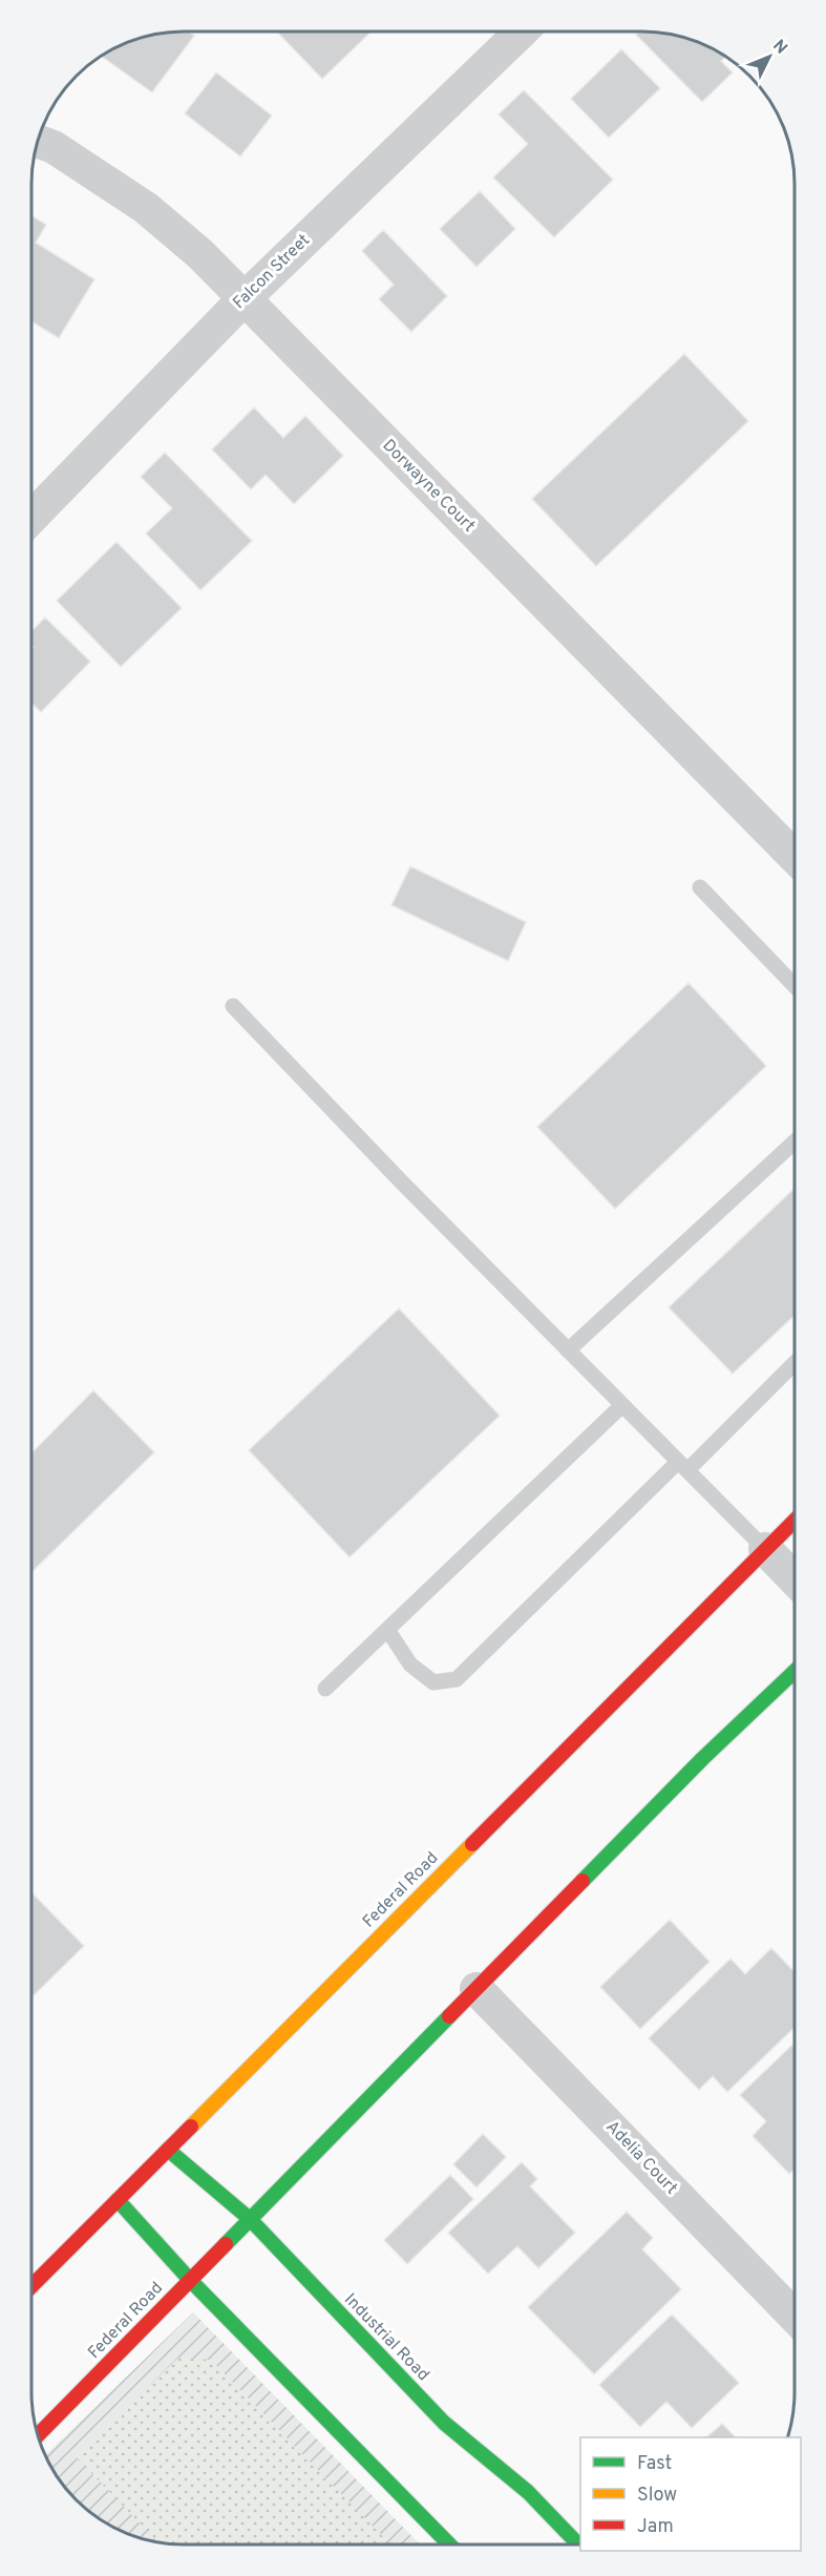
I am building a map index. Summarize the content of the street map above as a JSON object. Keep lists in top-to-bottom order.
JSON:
{
  "streets": {
    "main road": ["Federal Road", "Industrial Road"],
    "street": ["Falcon Street", "Dorwayne Court", "Adelia Court"]
  },
  "crossings": [
    ["Falcon Street", "Dorwayne Court"],
    ["Federal Road", "Adelia Court"],
    ["Federal Road", "Industrial Road"]
  ],
  "legend": ["Fast", "Slow", "Jam"],
  "north": "top right"
}
